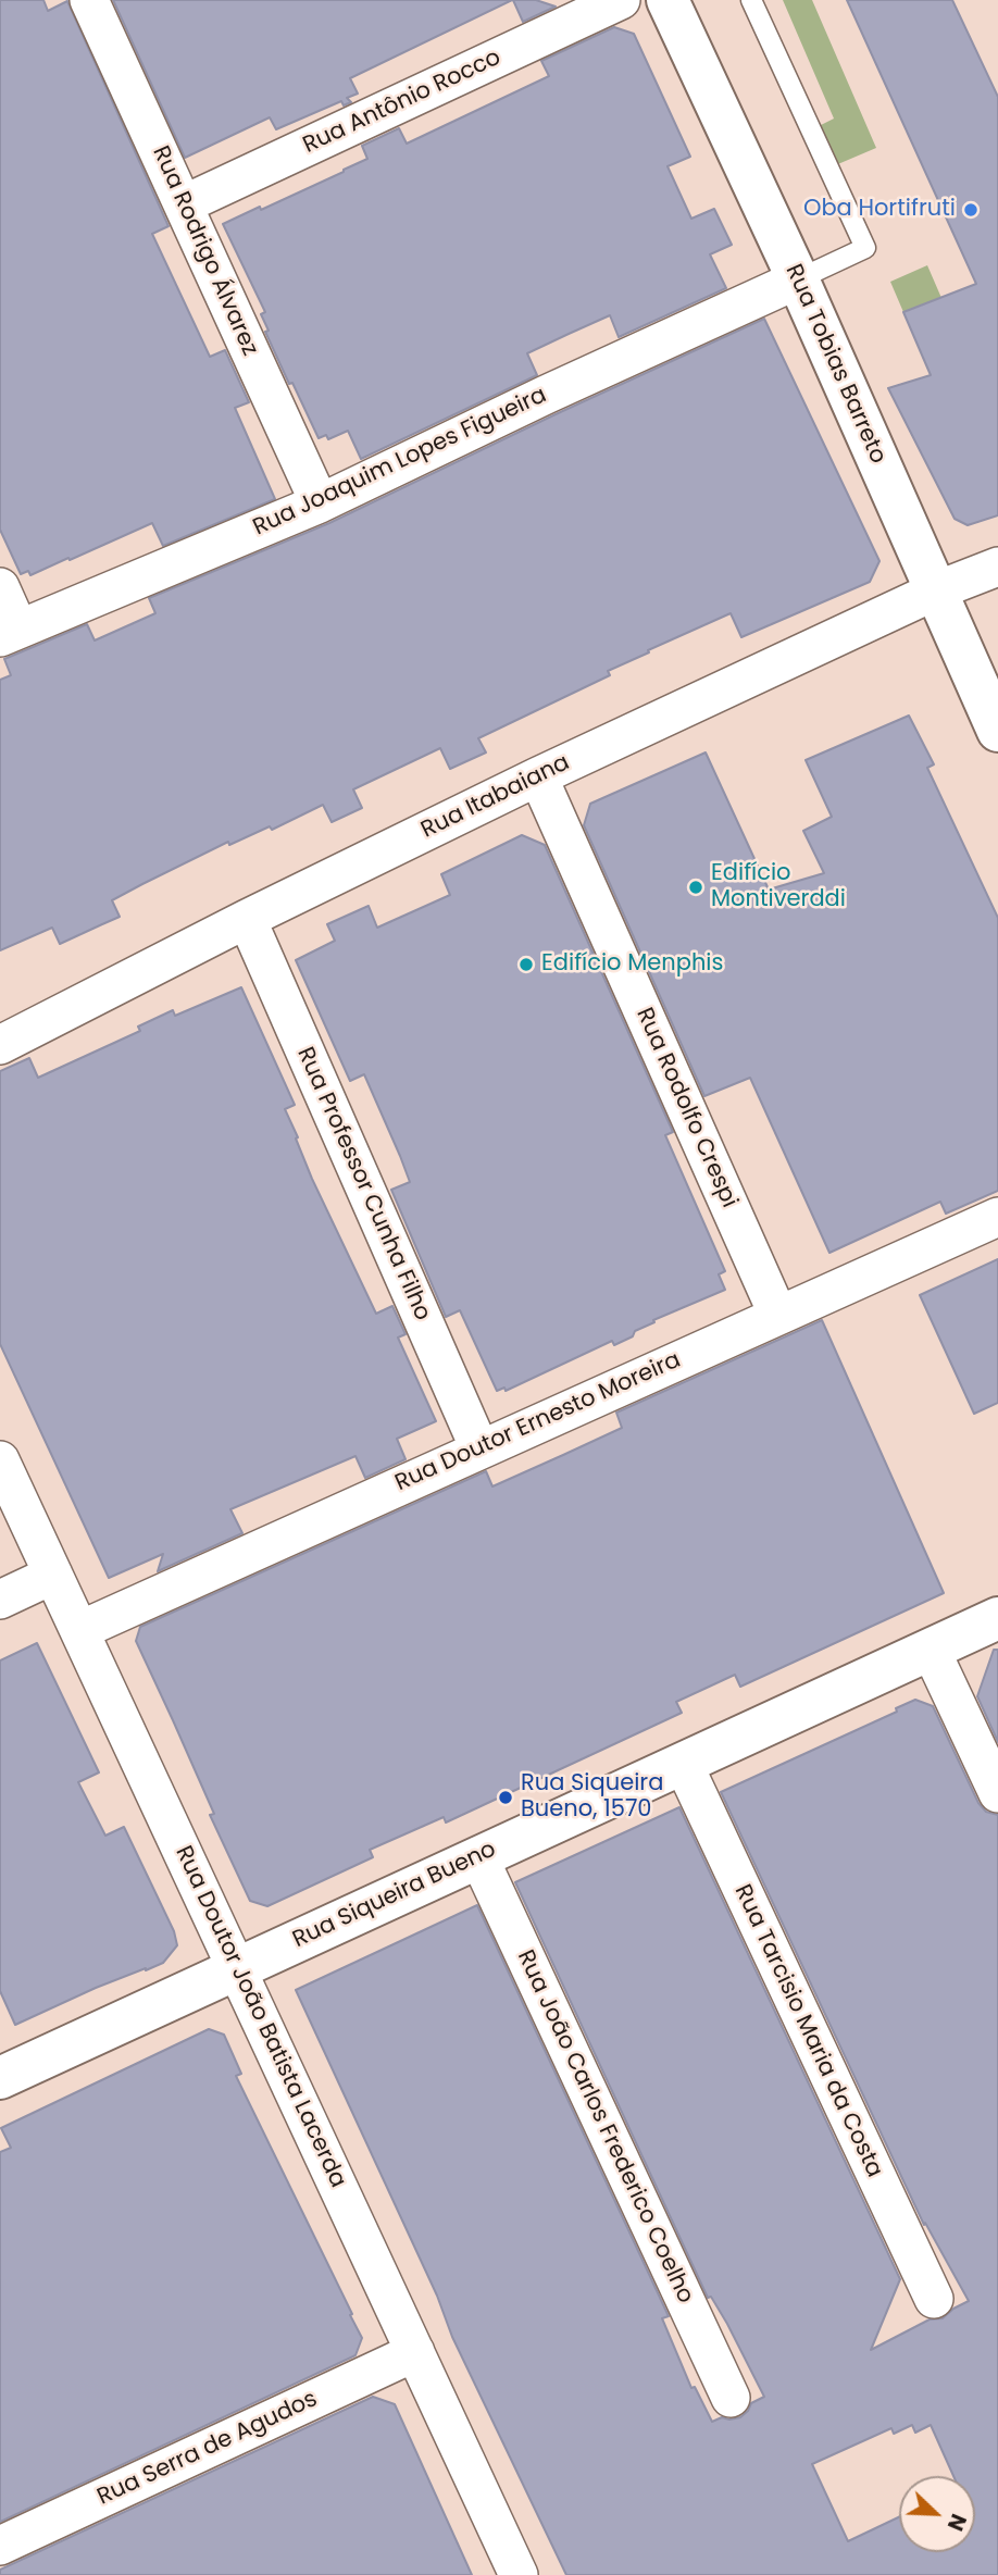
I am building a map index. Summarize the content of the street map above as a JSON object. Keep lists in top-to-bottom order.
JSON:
{
  "streets": {
    "main road": ["Rua Tobias Barreto", "Rua Siqueira Bueno"],
    "street": [
      "Rua Antônio Rocco",
      "Rua Rodrigo Álvarez",
      "Rua Joaquim Lopes Figueira",
      "Rua Itabaiana",
      "Rua Rodolfo Crespi",
      "Rua Professor Cunha Filho",
      "Rua Doutor Ernesto Moreira",
      "Rua Doutor João Batista Lacerda",
      "Rua Tarcisio Maria da Costa",
      "Rua João Carlos Frederico Coelho",
      "Rua Serra de Agudos"
    ]
  },
  "crossings": [
    ["Rua Antônio Rocco", "Rua Rodrigo Álvarez"],
    ["Rua Rodrigo Álvarez", "Rua Joaquim Lopes Figueira"],
    ["Rua Tobias Barreto", "Rua Joaquim Lopes Figueira"],
    ["Rua Tobias Barreto", "Rua Itabaiana"],
    ["Rua Itabaiana", "Rua Rodolfo Crespi"],
    ["Rua Itabaiana", "Rua Professor Cunha Filho"],
    ["Rua Rodolfo Crespi", "Rua Doutor Ernesto Moreira"],
    ["Rua Professor Cunha Filho", "Rua Doutor Ernesto Moreira"],
    ["Rua Doutor Ernesto Moreira", "Rua Doutor João Batista Lacerda"],
    ["Rua Siqueira Bueno", "Rua Doutor João Batista Lacerda"],
    ["Rua Siqueira Bueno", "Rua Tarcisio Maria da Costa"],
    ["Rua Siqueira Bueno", "Rua João Carlos Frederico Coelho"],
    ["Rua Doutor João Batista Lacerda", "Rua Serra de Agudos"]
  ],
  "places": [
    "Oba Hortifruti",
    "Edifício Montiverddi",
    "Edifício Menphis",
    "Rua Siqueira Bueno, 1570"
  ],
  "north": "bottom right"
}
